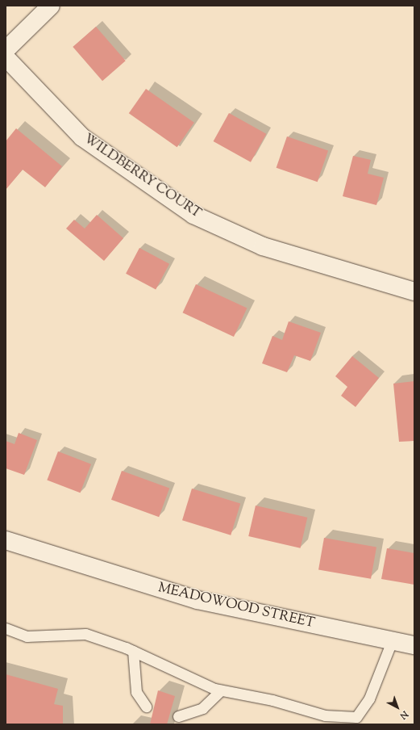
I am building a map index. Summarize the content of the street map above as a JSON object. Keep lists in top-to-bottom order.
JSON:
{
  "streets": {
    "street": ["WILDBERRY COURT", "MEADOWOOD STREET"]
  },
  "north": "bottom right"
}
